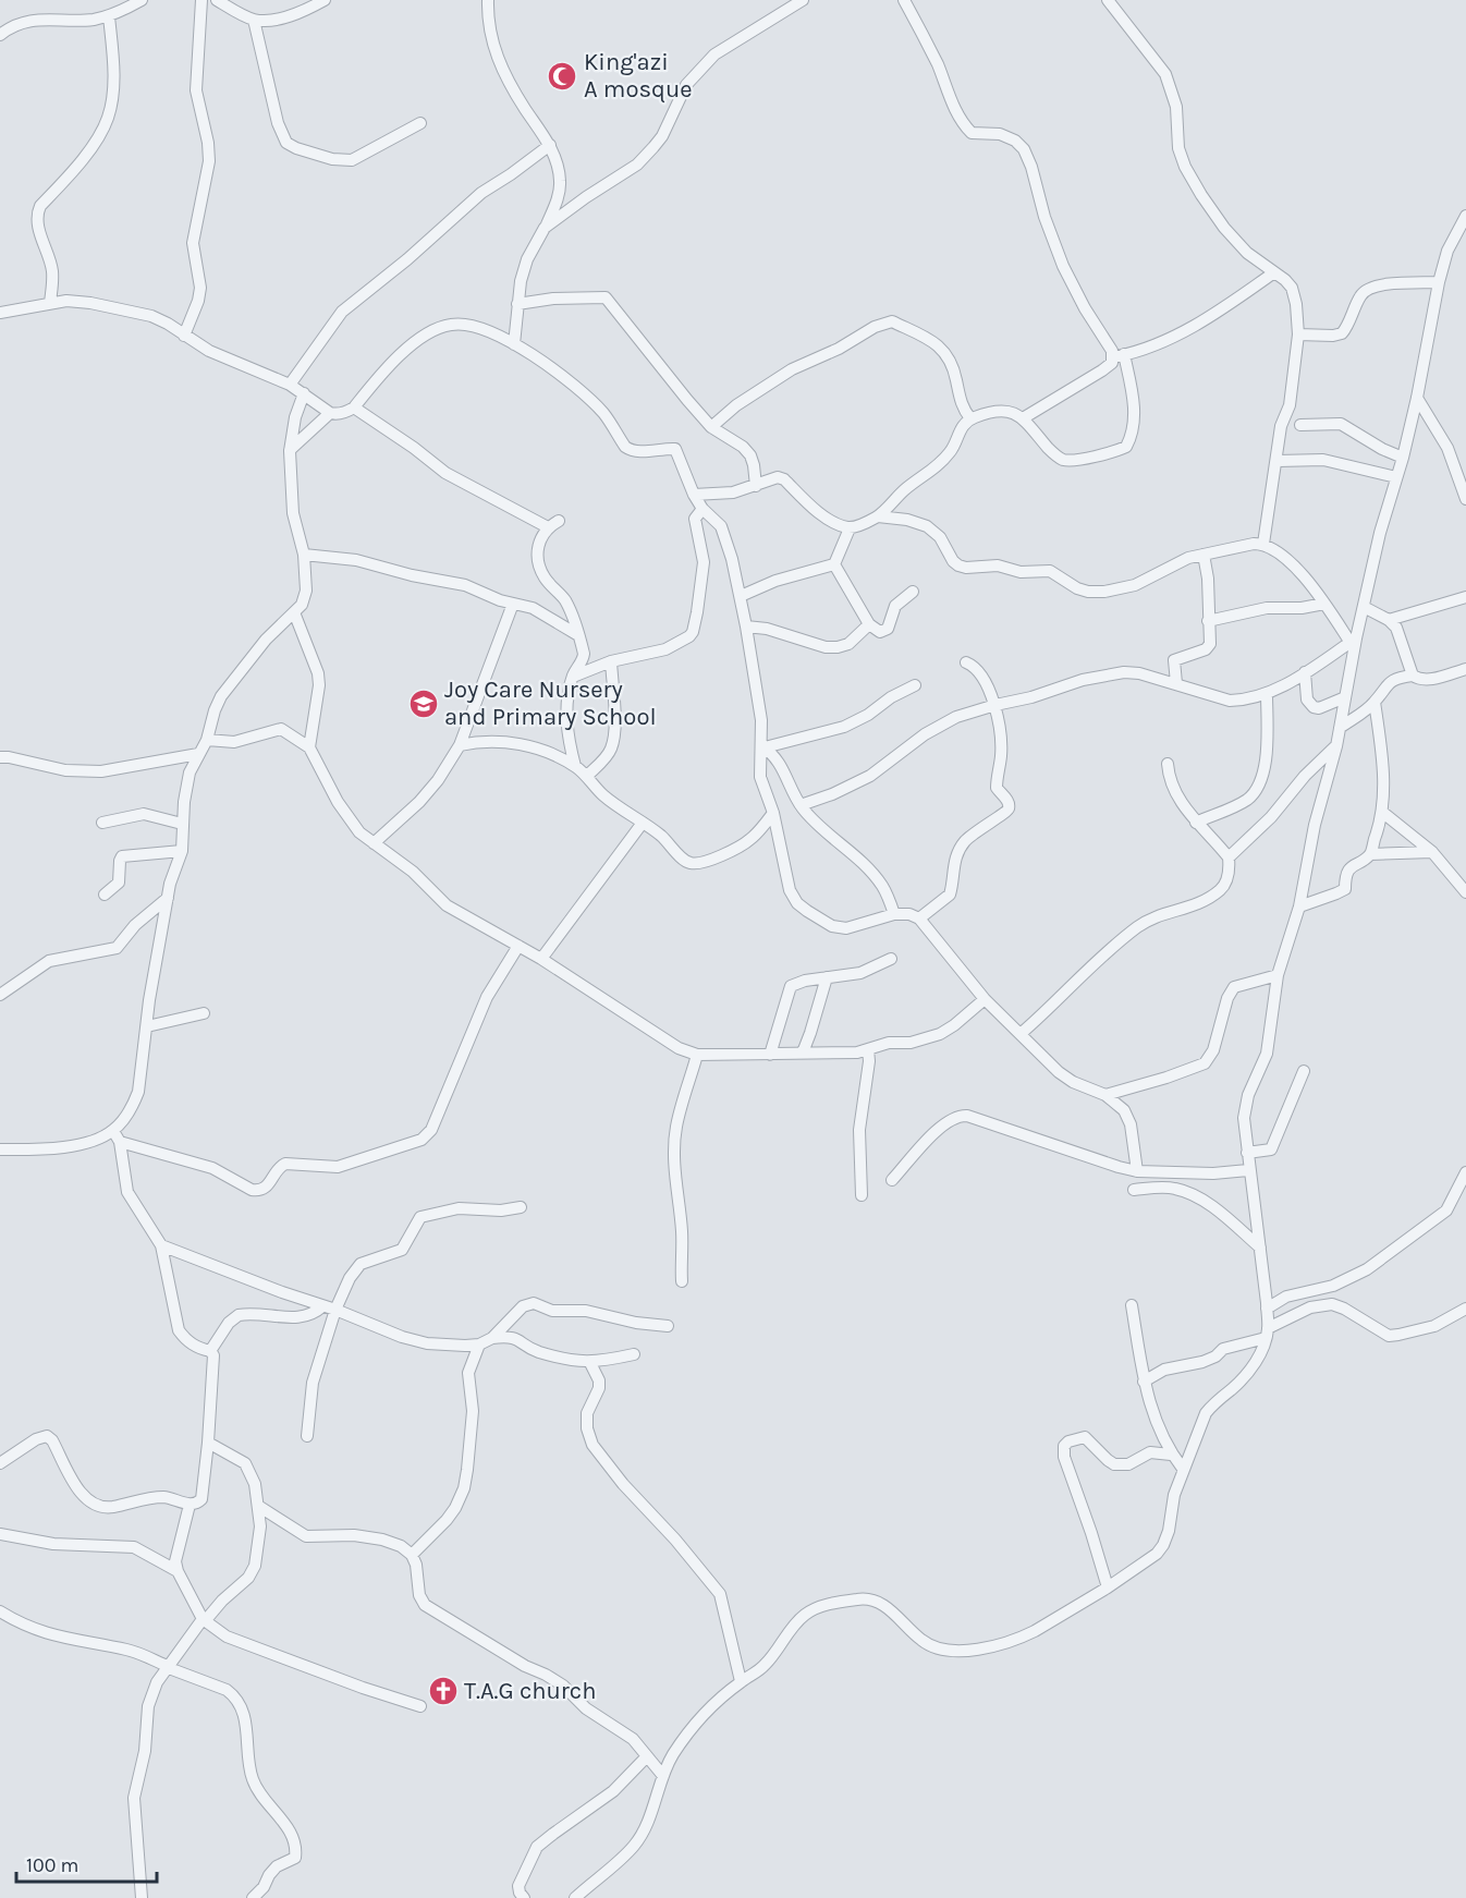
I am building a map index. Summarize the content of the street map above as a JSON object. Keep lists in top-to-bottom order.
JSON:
{
  "places": {
    "mosque": ["King'azi A mosque"],
    "school or university": ["Joy Care Nursery and Primary School"],
    "church": ["T.A.G church"]
  },
  "scale_bar": "100 m"
}
